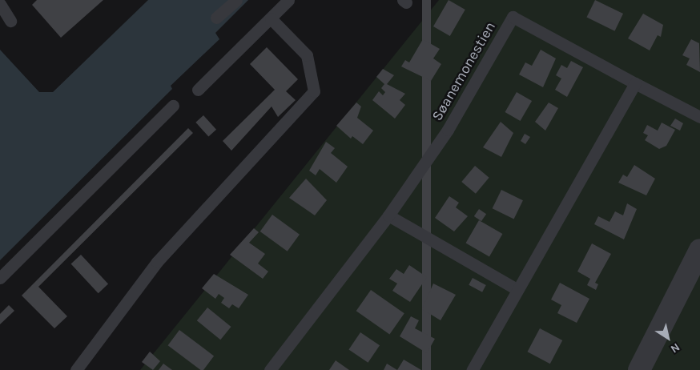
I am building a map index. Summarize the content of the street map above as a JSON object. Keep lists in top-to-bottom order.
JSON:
{
  "streets": {
    "lane": ["Søanemonestien"]
  },
  "north": "bottom right"
}
